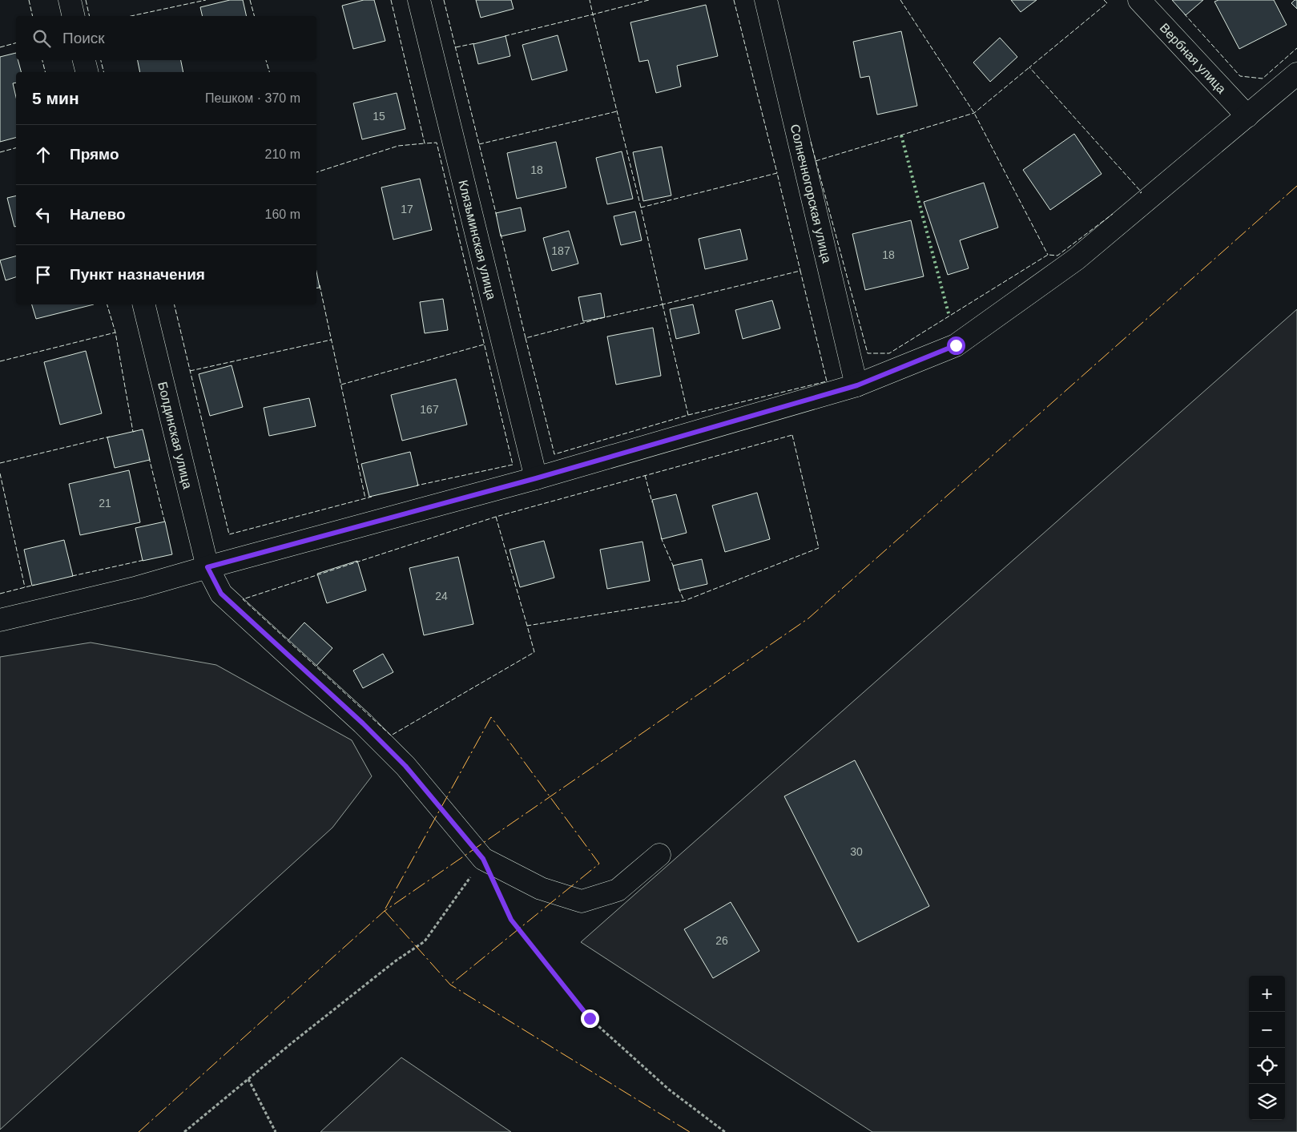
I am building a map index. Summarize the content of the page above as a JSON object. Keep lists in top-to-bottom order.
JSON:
{
  "streets": {
    "street": [
      "Вербная улица",
      "Солнечногорская улица",
      "Клязьминская улица",
      "Болдинская улица"
    ]
  },
  "house_numbers": [
    "15",
    "18",
    "17",
    "187",
    "18",
    "167",
    "21",
    "24",
    "30",
    "26"
  ],
  "page": {
    "search": "Поиск",
    "heading": ["5 мин", "Пешком · 370 m"],
    "list": [
      ["Прямо", "210 m"],
      ["Налево", "160 m"],
      "Пункт назначения"
    ],
    "map_buttons": ["+", "−"]
  }
}
